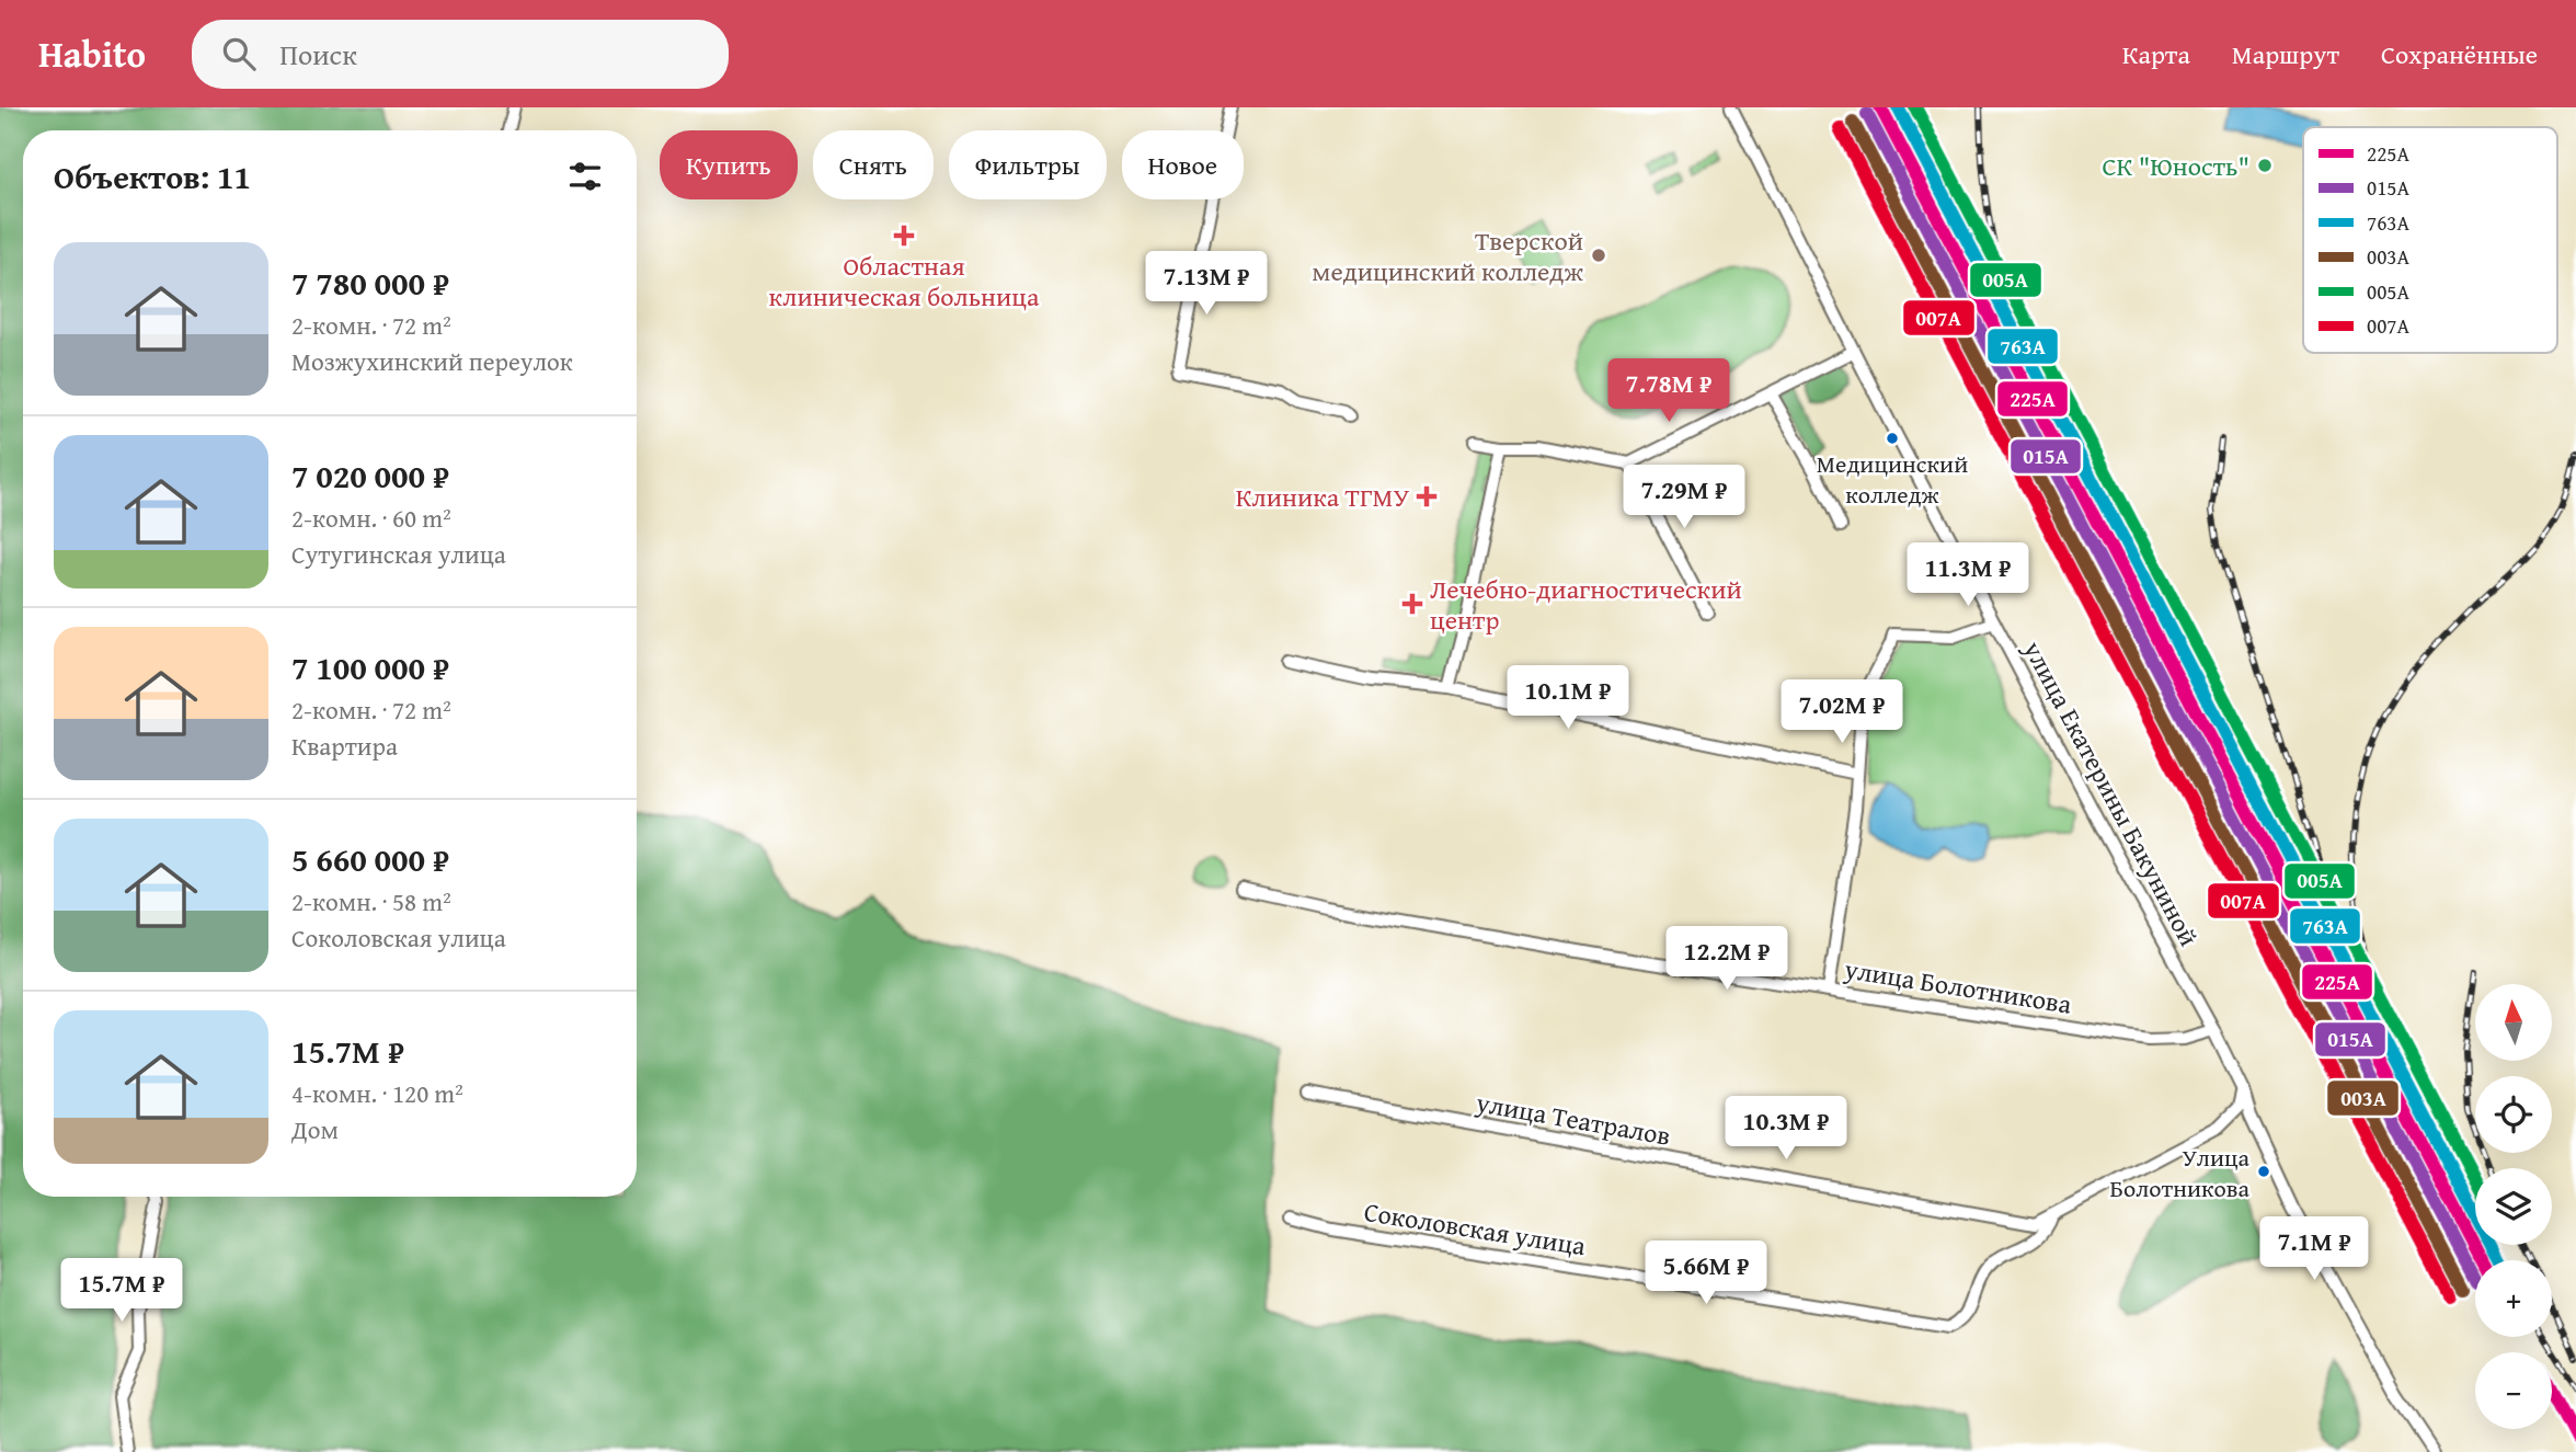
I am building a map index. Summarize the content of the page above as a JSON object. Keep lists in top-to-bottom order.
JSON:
{
  "streets": {
    "street": [
      "улица Екатерины Бакуниной",
      "улица Болотникова",
      "улица Театралов",
      "Соколовская улица"
    ]
  },
  "crossings": [
    ["улица Екатерины Бакуниной", "улица Болотникова"],
    ["улица Екатерины Бакуниной", "улица Театралов"],
    ["улица Театралов", "Соколовская улица"]
  ],
  "places": {
    "other": [
      "СК \"Юность\"",
      "Тверской медицинский колледж",
      "Медицинский колледж",
      "Улица Болотникова"
    ],
    "health": ["Областная клиническая больница", "Клиника ТГМУ", "Лечебно-диагностический центр"]
  },
  "lines": [
    "transit line 225А",
    "transit line 763А",
    "transit line 005А",
    "transit line 015А",
    "transit line 003А",
    "transit line 007А"
  ],
  "legend": [
    "225А",
    "015А",
    "763А",
    "003А",
    "005А",
    "007А"
  ],
  "north": "top",
  "page": {
    "header": "Habito",
    "search": "Поиск",
    "nav": ["Карта", "Маршрут", "Сохранённые"],
    "chip": [
      "Купить",
      "Снять",
      "Фильтры",
      "Новое"
    ],
    "heading": "Объектов: 11",
    "list": [
      {
        "name": "7 780 000 ₽",
        "note": "2-комн. · 72 m² · Мозжухинский переулок"
      },
      {
        "name": "7 020 000 ₽",
        "note": "2-комн. · 60 m² · Сутугинская улица"
      },
      {
        "name": "7 100 000 ₽",
        "note": "2-комн. · 72 m² · Квартира"
      },
      {
        "name": "5 660 000 ₽",
        "note": "2-комн. · 58 m² · Соколовская улица"
      },
      {
        "name": "15.7M ₽",
        "note": "4-комн. · 120 m² · Дом"
      }
    ],
    "price": [
      "7.13M ₽",
      "7.78M ₽",
      "7.29M ₽",
      "11.3M ₽",
      "10.1M ₽",
      "7.02M ₽",
      "12.2M ₽",
      "10.3M ₽",
      "7.1M ₽",
      "5.66M ₽",
      "15.7M ₽"
    ],
    "map_buttons": ["+", "−"]
  }
}
